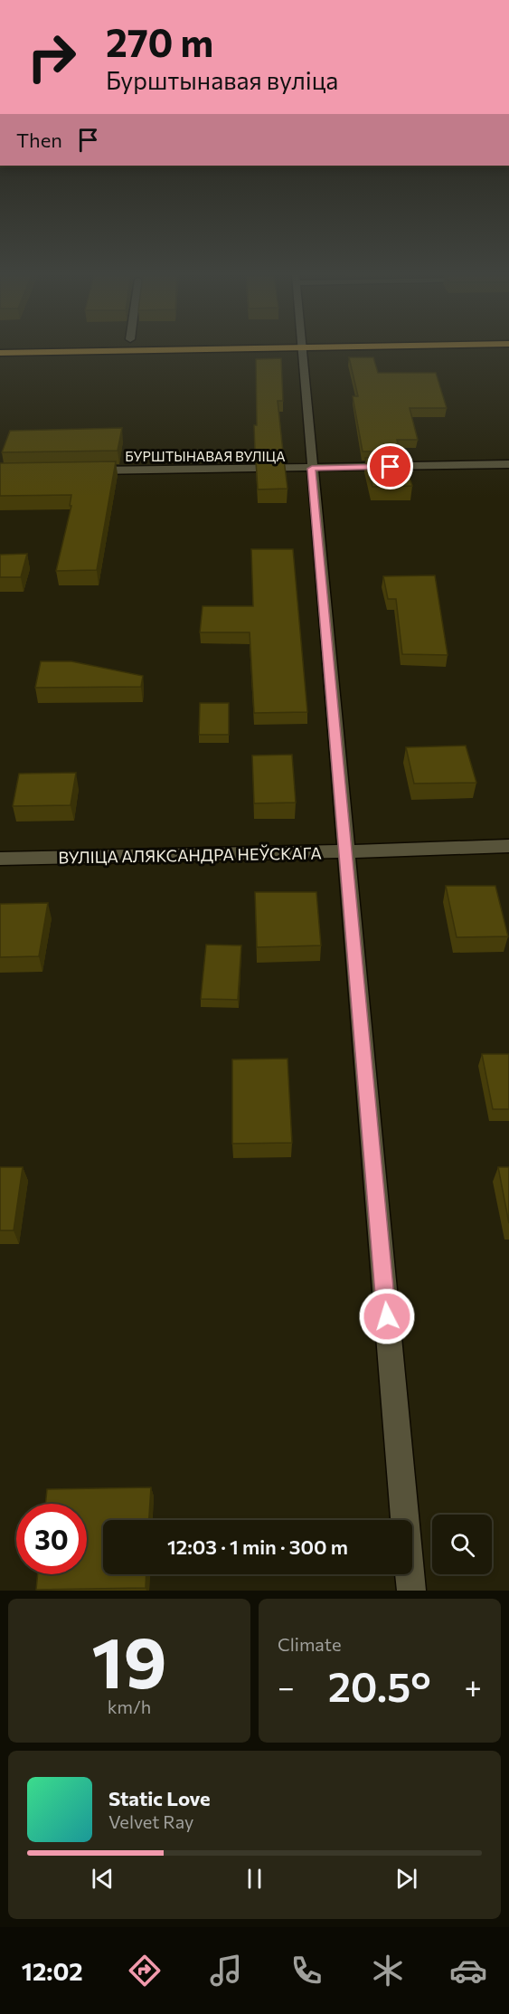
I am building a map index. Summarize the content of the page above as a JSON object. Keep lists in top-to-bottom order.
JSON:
{
  "streets": {
    "street": ["БУРШТЫНАВАЯ ВУЛІЦА", "ВУЛІЦА АЛЯКСАНДРА НЕЎСКАГА"]
  },
  "page": {
    "turn": ["270 m", "Бурштынавая вуліца"],
    "then": "Then",
    "limit": "30",
    "trip": "12:03 · 1 min · 300 m",
    "tile": [
      ["19", "km/h"],
      "Climate"
    ],
    "heat": ["−", "20.5°", "+"],
    "song": ["Static Love", "Velvet Ray"],
    "tabs": "12:02"
  }
}
